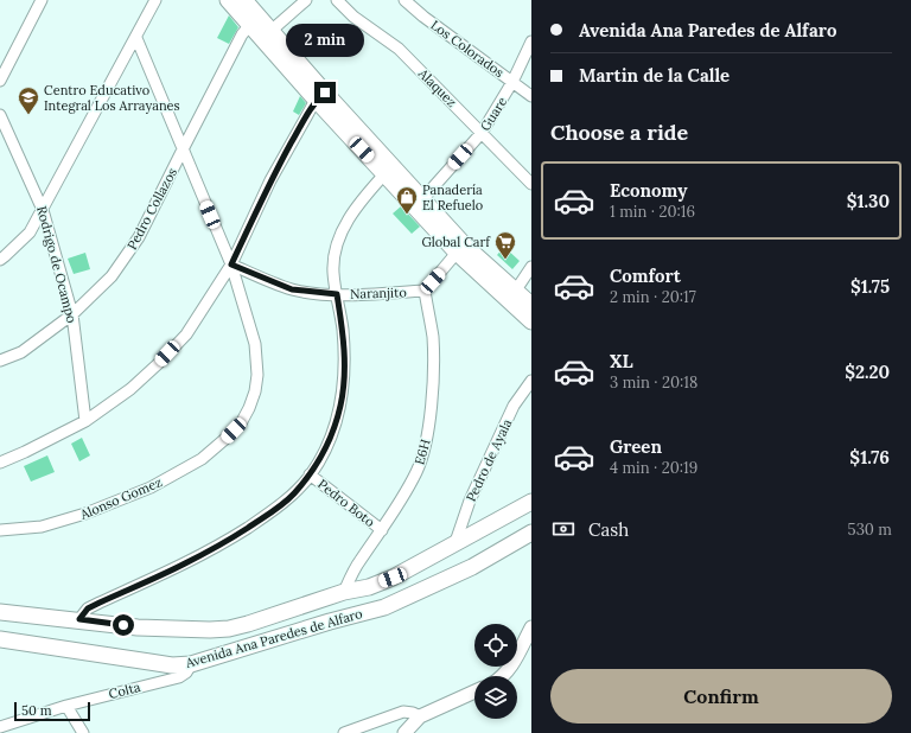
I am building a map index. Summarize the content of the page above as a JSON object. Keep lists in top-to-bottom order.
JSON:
{
  "streets": {
    "main road": ["Avenida Ana Paredes de Alfaro"],
    "street": [
      "Los Colorados",
      "Alaquez",
      "Guare",
      "Pedro Collazos",
      "Rodrigo de Ocampo",
      "Naranjito",
      "E6H",
      "Pedro de Ayala",
      "Alonso Gomez",
      "Pedro Boto",
      "Colta"
    ]
  },
  "crossings": [
    ["Los Colorados", "Guare"],
    ["Alaquez", "Guare"],
    ["Pedro Collazos", "Rodrigo de Ocampo"],
    ["Pedro Collazos", "Alonso Gomez"],
    ["Naranjito", "E6H"],
    ["Naranjito", "Alonso Gomez"],
    ["E6H", "Pedro Boto"],
    ["E6H", "Avenida Ana Paredes de Alfaro"],
    ["Pedro de Ayala", "Avenida Ana Paredes de Alfaro"],
    ["Avenida Ana Paredes de Alfaro", "Colta"]
  ],
  "places": {
    "school or university": ["Centro Educativo Integral Los Arrayanes"],
    "shop": ["Panadería El Refuelo"],
    "supermarket": ["Global Carf"]
  },
  "scale_bar": "50 m",
  "page": {
    "banner": ["Avenida Ana Paredes de Alfaro", "Martin de la Calle"],
    "bubble": "2 min",
    "heading": "Choose a ride",
    "list": [
      {
        "name": "Economy",
        "note": "1 min · 20:16",
        "value": "$1.30"
      },
      {
        "name": "Comfort",
        "note": "2 min · 20:17",
        "value": "$1.75"
      },
      {
        "name": "XL",
        "note": "3 min · 20:18",
        "value": "$2.20"
      },
      {
        "name": "Green",
        "note": "4 min · 20:19",
        "value": "$1.76"
      }
    ],
    "pay": ["Cash", "530 m"],
    "buttons": "Confirm",
    "scale": "50 m"
  }
}
